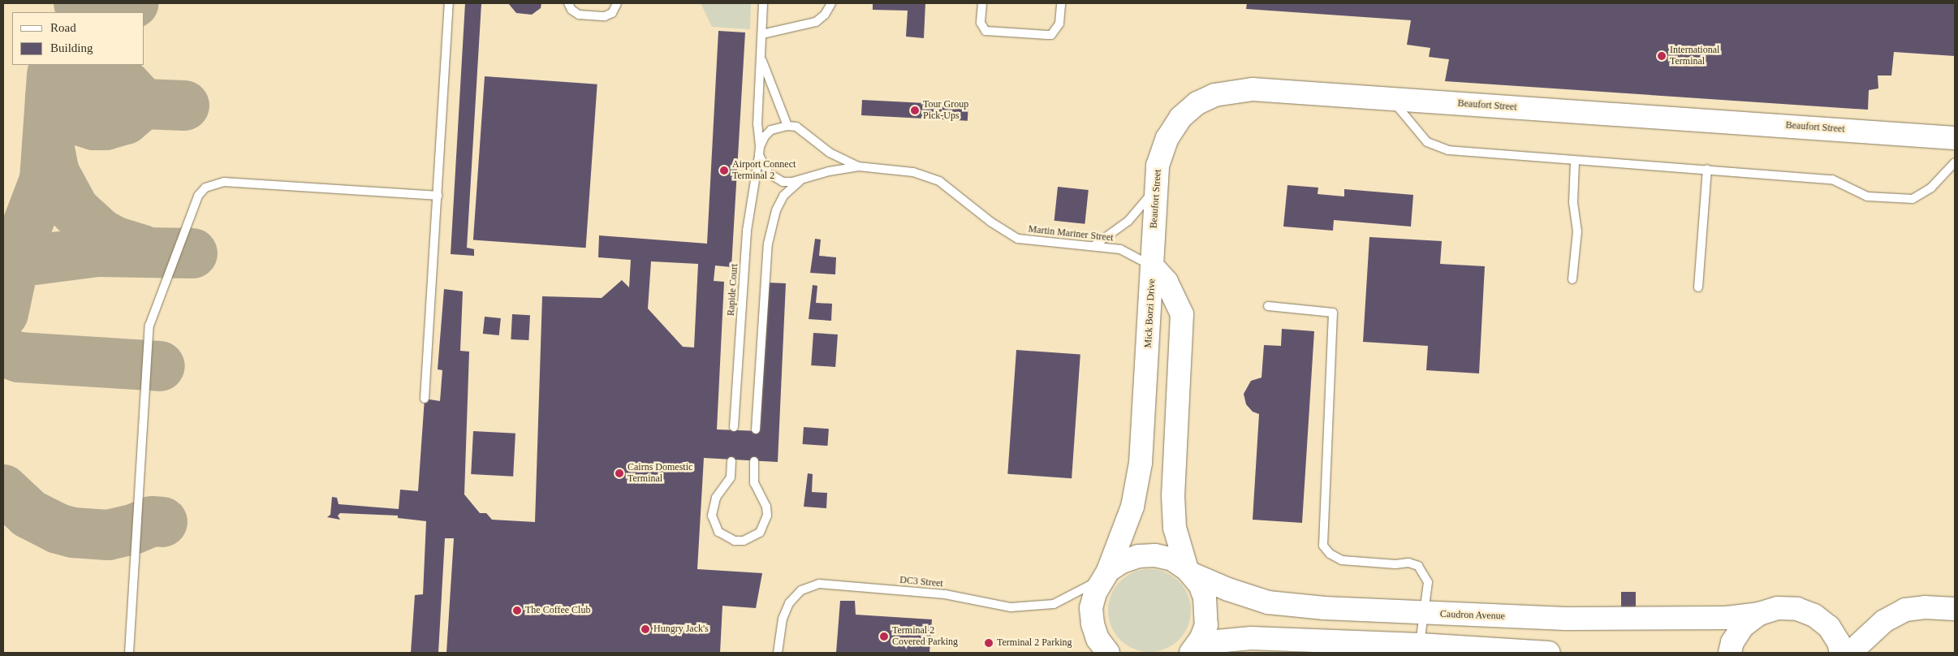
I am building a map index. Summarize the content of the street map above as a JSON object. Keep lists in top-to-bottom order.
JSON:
{
  "streets": {
    "street": ["Beaufort Street", "Mick Borzi Drive", "Caudron Avenue"],
    "lane": ["Martin Mariner Street", "Rapide Court", "DC3 Street"]
  },
  "crossings": [
    ["Beaufort Street", "Martin Mariner Street"],
    ["Beaufort Street", "Mick Borzi Drive"],
    ["Martin Mariner Street", "Rapide Court"],
    ["Martin Mariner Street", "Mick Borzi Drive"],
    ["Mick Borzi Drive", "DC3 Street"],
    ["Mick Borzi Drive", "Caudron Avenue"],
    ["DC3 Street", "Caudron Avenue"]
  ],
  "places": [
    "International Terminal",
    "Tour Group Pick-Ups",
    "Airport Connect Terminal 2",
    "Cairns Domestic Terminal",
    "The Coffee Club",
    "Hungry Jack's",
    "Terminal 2 Covered Parking",
    "Terminal 2 Parking"
  ],
  "legend": ["Road", "Building"]
}
